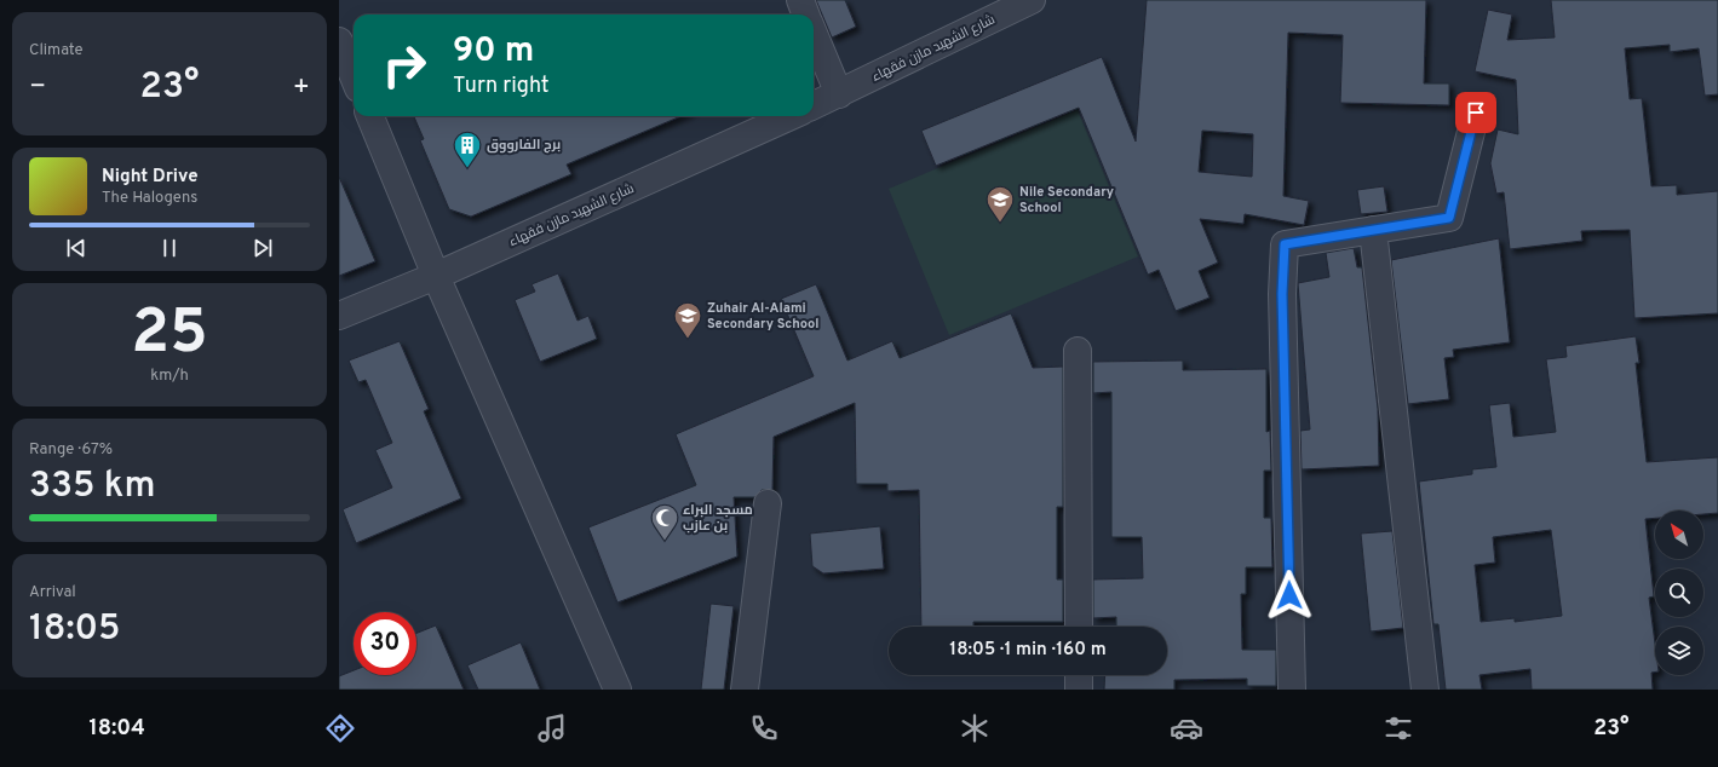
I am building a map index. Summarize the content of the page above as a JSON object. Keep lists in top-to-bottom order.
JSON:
{
  "streets": {
    "street": ["شارع الشهيد مازن فقهاء"]
  },
  "places": {
    "building": ["برج الفارووق"],
    "school or university": ["Nile Secondary School", "Zuhair Al-Alami Secondary School"],
    "mosque": ["مسجد البراء بن عازب"]
  },
  "north": "top left",
  "page": {
    "tile": [
      "Climate",
      ["25", "km/h"],
      ["Range · 67%", "335 km"],
      ["Arrival", "18:05"]
    ],
    "turn": ["90 m", "Turn right"],
    "heat": ["−", "23°", "+"],
    "song": ["Night Drive", "The Halogens"],
    "limit": "30",
    "trip": "18:05 · 1 min · 160 m",
    "tabs": ["18:04", "23°"]
  }
}
